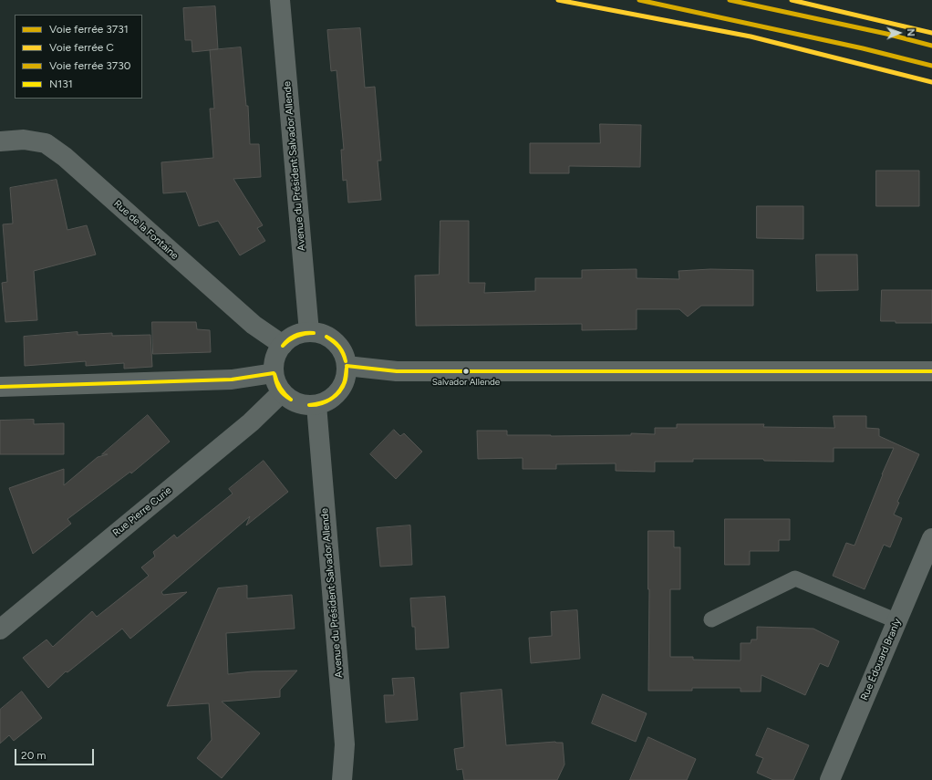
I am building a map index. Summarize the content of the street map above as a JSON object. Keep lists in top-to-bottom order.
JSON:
{
  "streets": {
    "street": [
      "Avenue du Président Salvador Allende",
      "Rue de la Fontaine",
      "Rue Pierre Curie",
      "Rue Édouard Branly"
    ]
  },
  "crossings": [
    ["Avenue du Président Salvador Allende", "Rue de la Fontaine"],
    ["Avenue du Président Salvador Allende", "Rue Pierre Curie"],
    ["Rue de la Fontaine", "Rue Pierre Curie"]
  ],
  "places": ["Salvador Allende"],
  "lines": [
    "rail line 3731",
    "rail line C",
    "rail line 3730",
    "transit line N131"
  ],
  "legend": [
    "Voie ferrée 3731",
    "Voie ferrée C",
    "Voie ferrée 3730",
    "N131"
  ],
  "scale_bar": "20 m",
  "north": "right"
}
